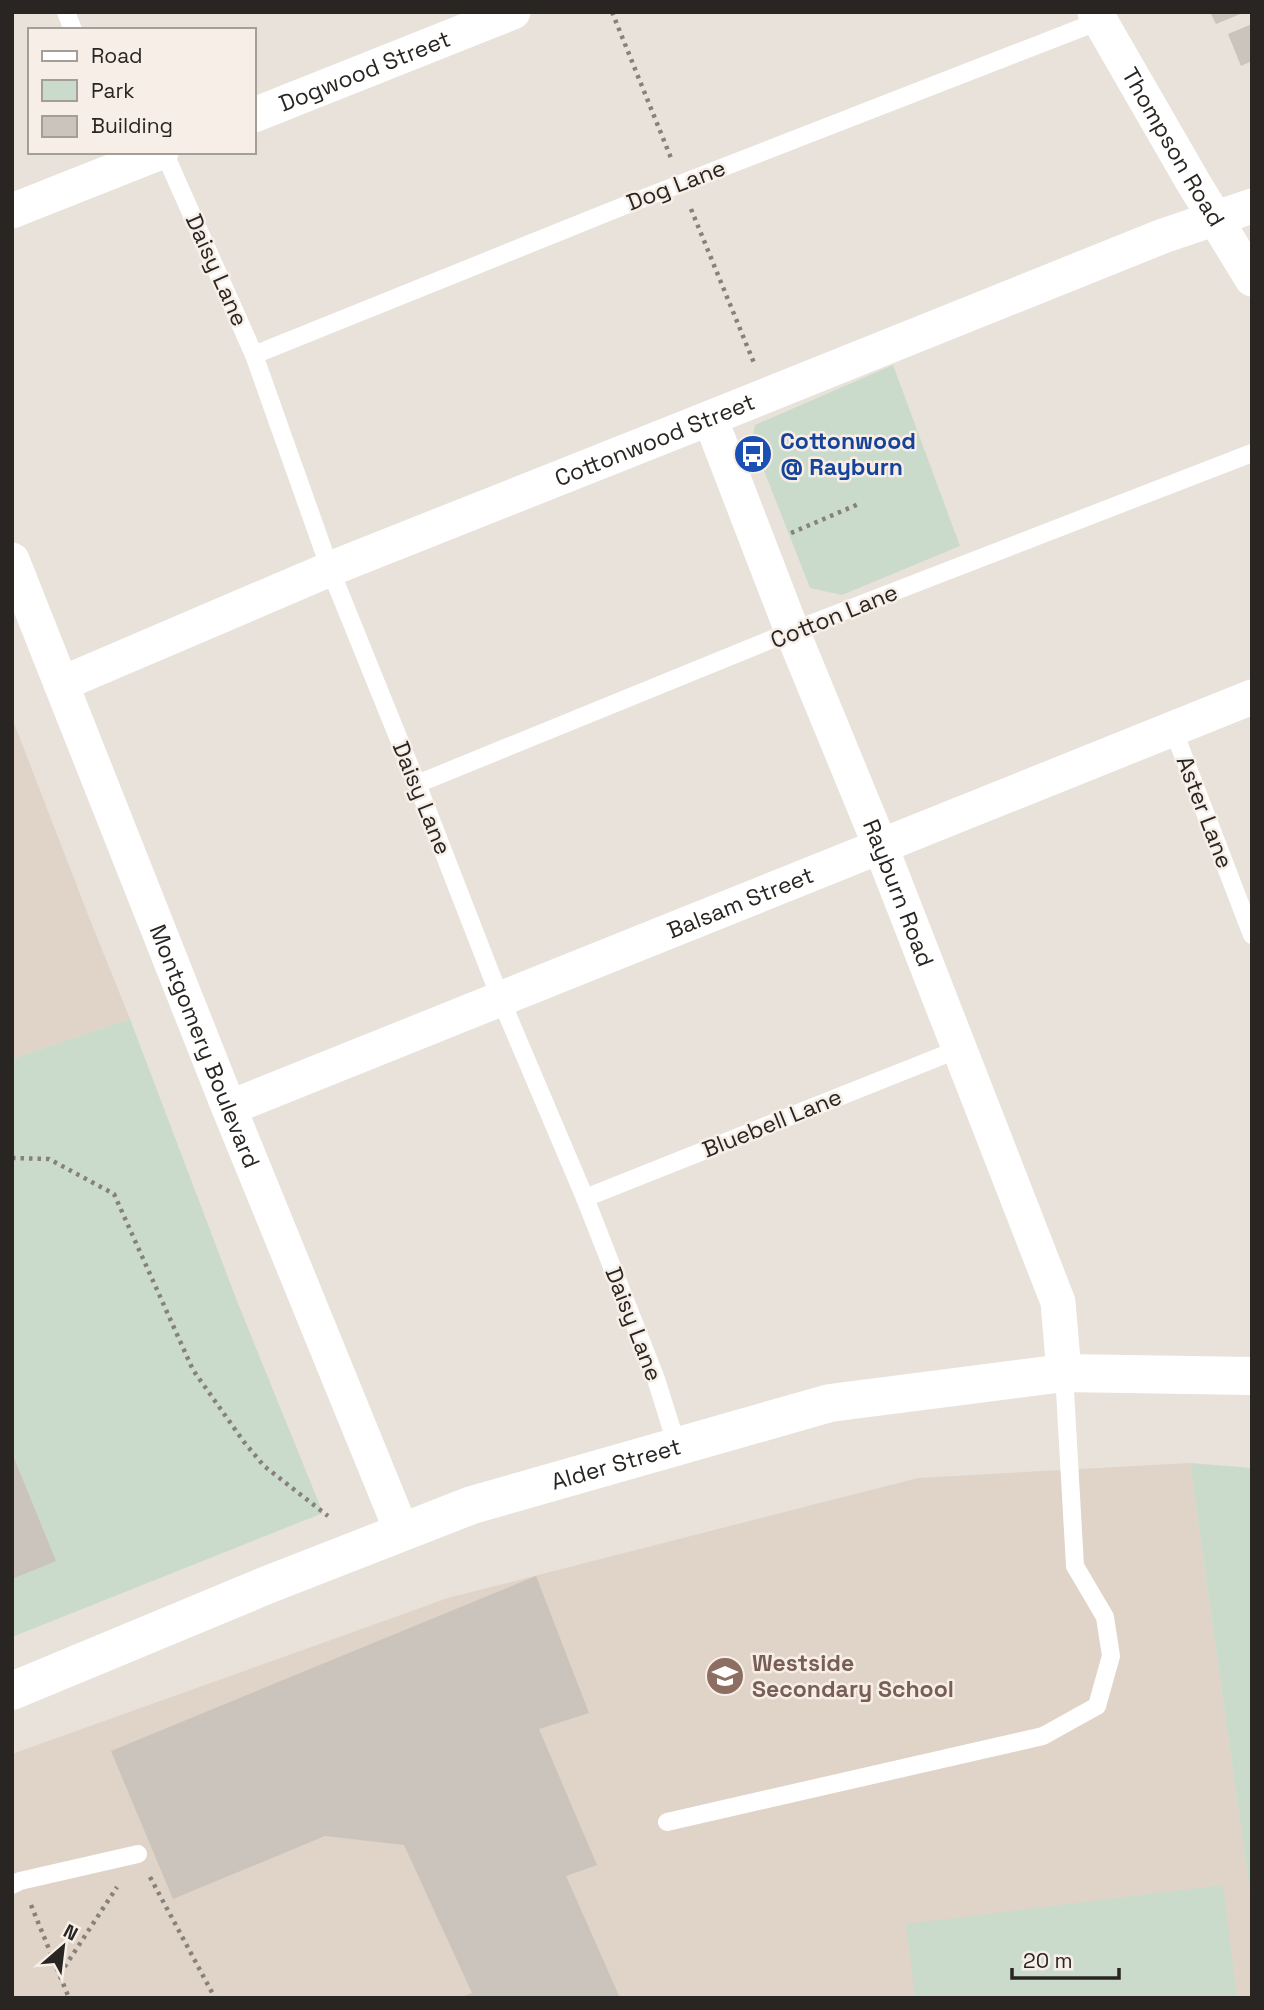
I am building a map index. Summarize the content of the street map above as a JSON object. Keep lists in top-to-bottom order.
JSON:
{
  "streets": {
    "street": [
      "Dogwood Street",
      "Thompson Road",
      "Cottonwood Street",
      "Rayburn Road",
      "Balsam Street",
      "Montgomery Boulevard",
      "Alder Street"
    ],
    "lane": [
      "Dog Lane",
      "Daisy Lane",
      "Cotton Lane",
      "Aster Lane",
      "Bluebell Lane"
    ]
  },
  "crossings": [
    ["Thompson Road", "Dog Lane"],
    ["Thompson Road", "Cottonwood Street"],
    ["Dog Lane", "Daisy Lane"],
    ["Daisy Lane", "Cottonwood Street"],
    ["Daisy Lane", "Cotton Lane"],
    ["Daisy Lane", "Balsam Street"],
    ["Daisy Lane", "Bluebell Lane"],
    ["Daisy Lane", "Alder Street"],
    ["Cottonwood Street", "Rayburn Road"],
    ["Cottonwood Street", "Montgomery Boulevard"],
    ["Cotton Lane", "Rayburn Road"],
    ["Aster Lane", "Balsam Street"],
    ["Rayburn Road", "Balsam Street"],
    ["Rayburn Road", "Bluebell Lane"],
    ["Rayburn Road", "Alder Street"],
    ["Balsam Street", "Montgomery Boulevard"],
    ["Montgomery Boulevard", "Alder Street"]
  ],
  "places": {
    "bus stop": ["Cottonwood @ Rayburn"],
    "school or university": ["Westside Secondary School"]
  },
  "legend": ["Road", "Park", "Building"],
  "scale_bar": "20 m",
  "north": "top right"
}
